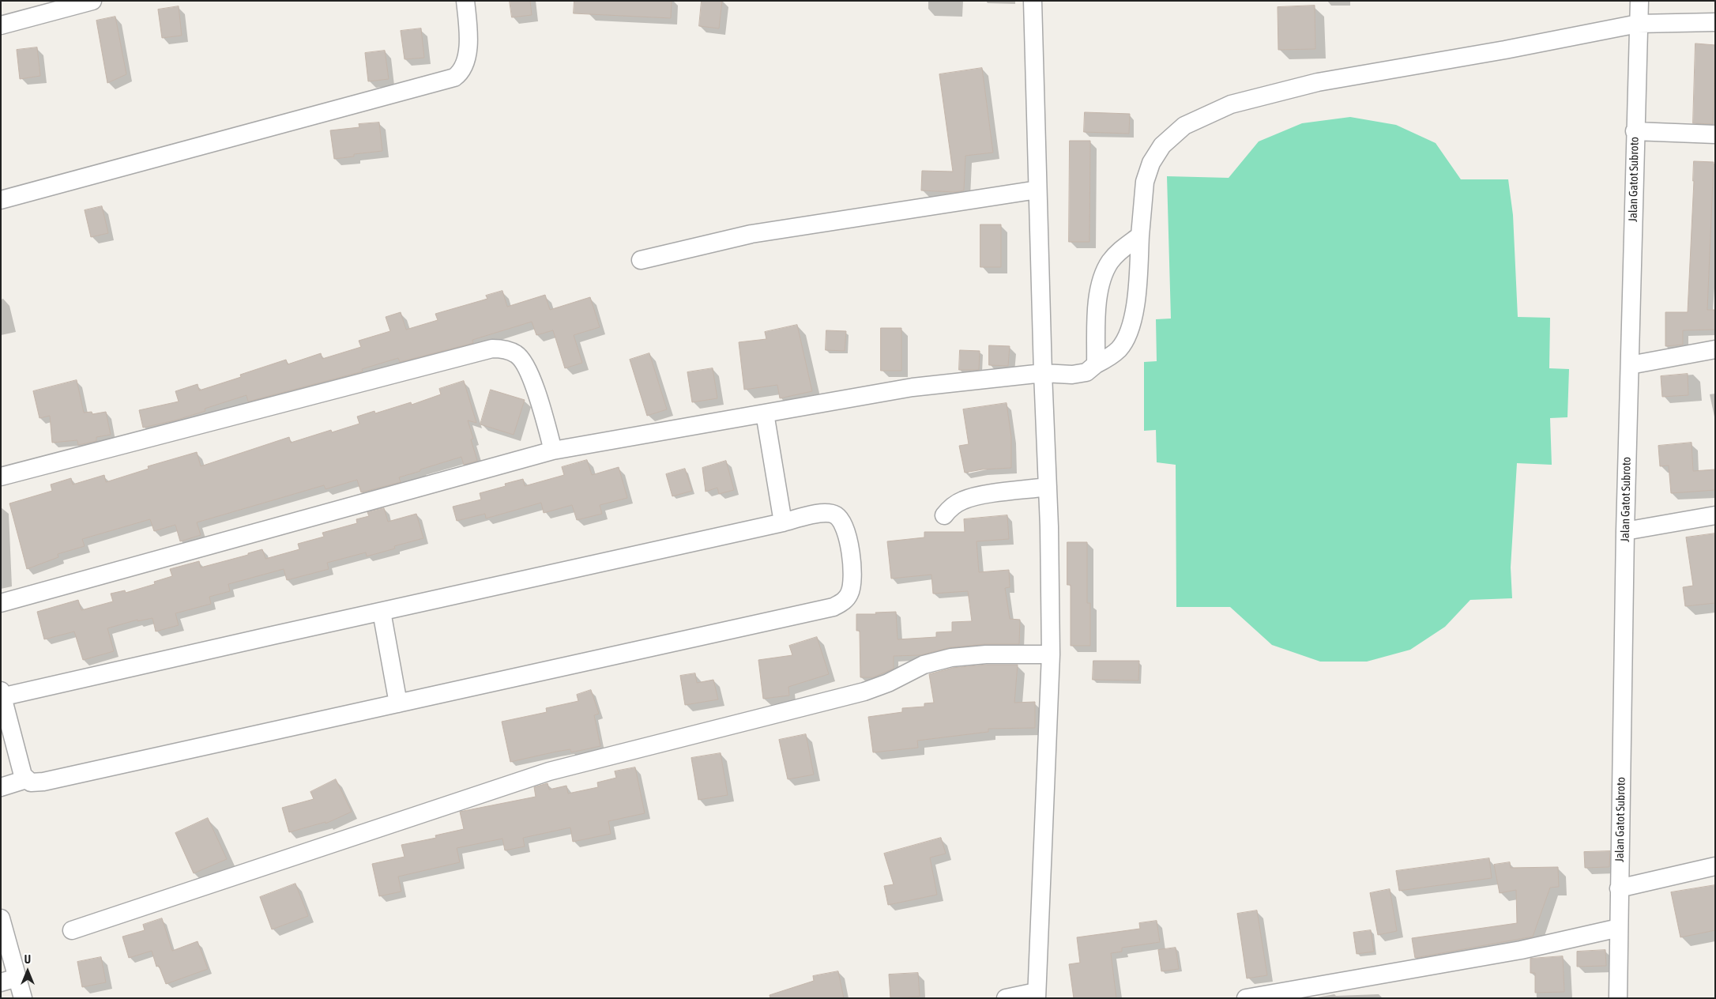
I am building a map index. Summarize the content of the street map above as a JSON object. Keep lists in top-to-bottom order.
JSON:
{
  "streets": {
    "street": ["Jalan Gatot Subroto"]
  },
  "north": "top"
}
